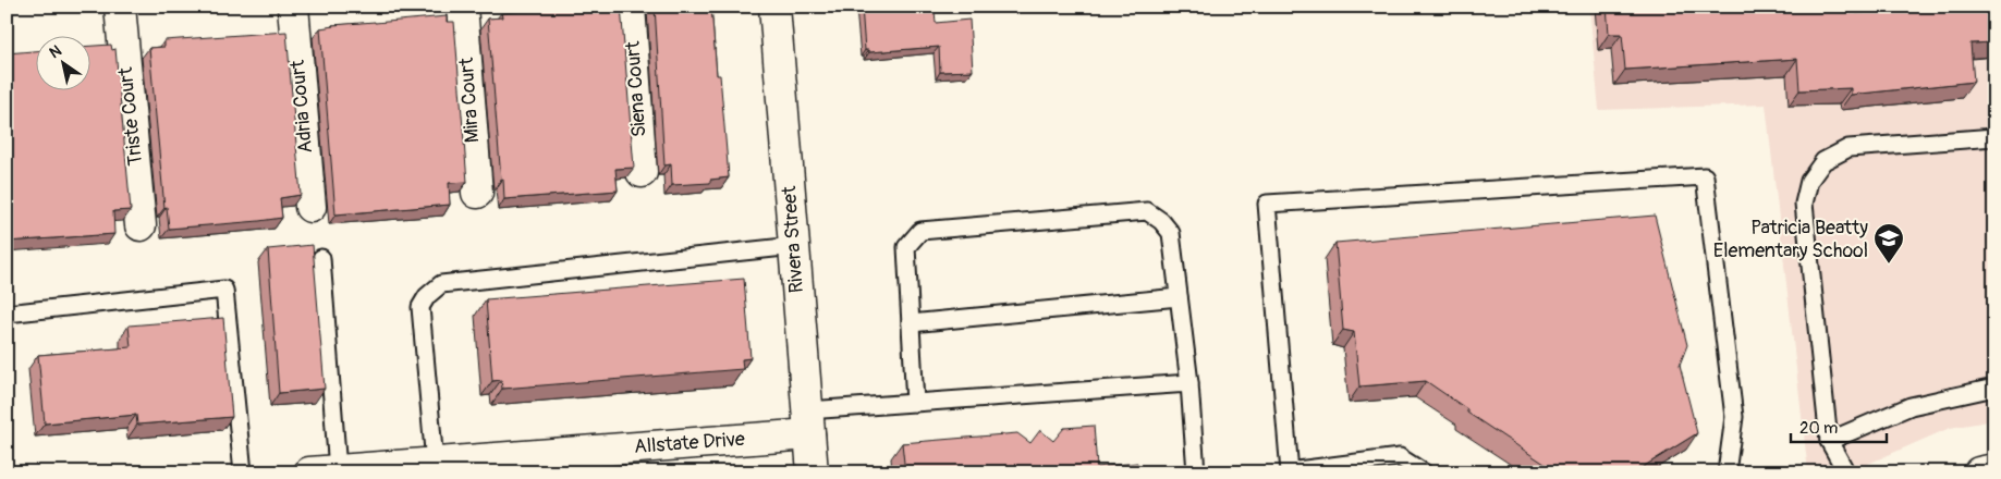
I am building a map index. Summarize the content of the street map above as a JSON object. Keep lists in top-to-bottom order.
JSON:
{
  "streets": {
    "street": [
      "Siena Court",
      "Mira Court",
      "Adria Court",
      "Triste Court",
      "Rivera Street",
      "Allstate Drive"
    ]
  },
  "crossings": [
    ["Rivera Street", "Allstate Drive"]
  ],
  "places": {
    "school or university": ["Patricia Beatty Elementary School"]
  },
  "scale_bar": "20 m",
  "north": "top left"
}
